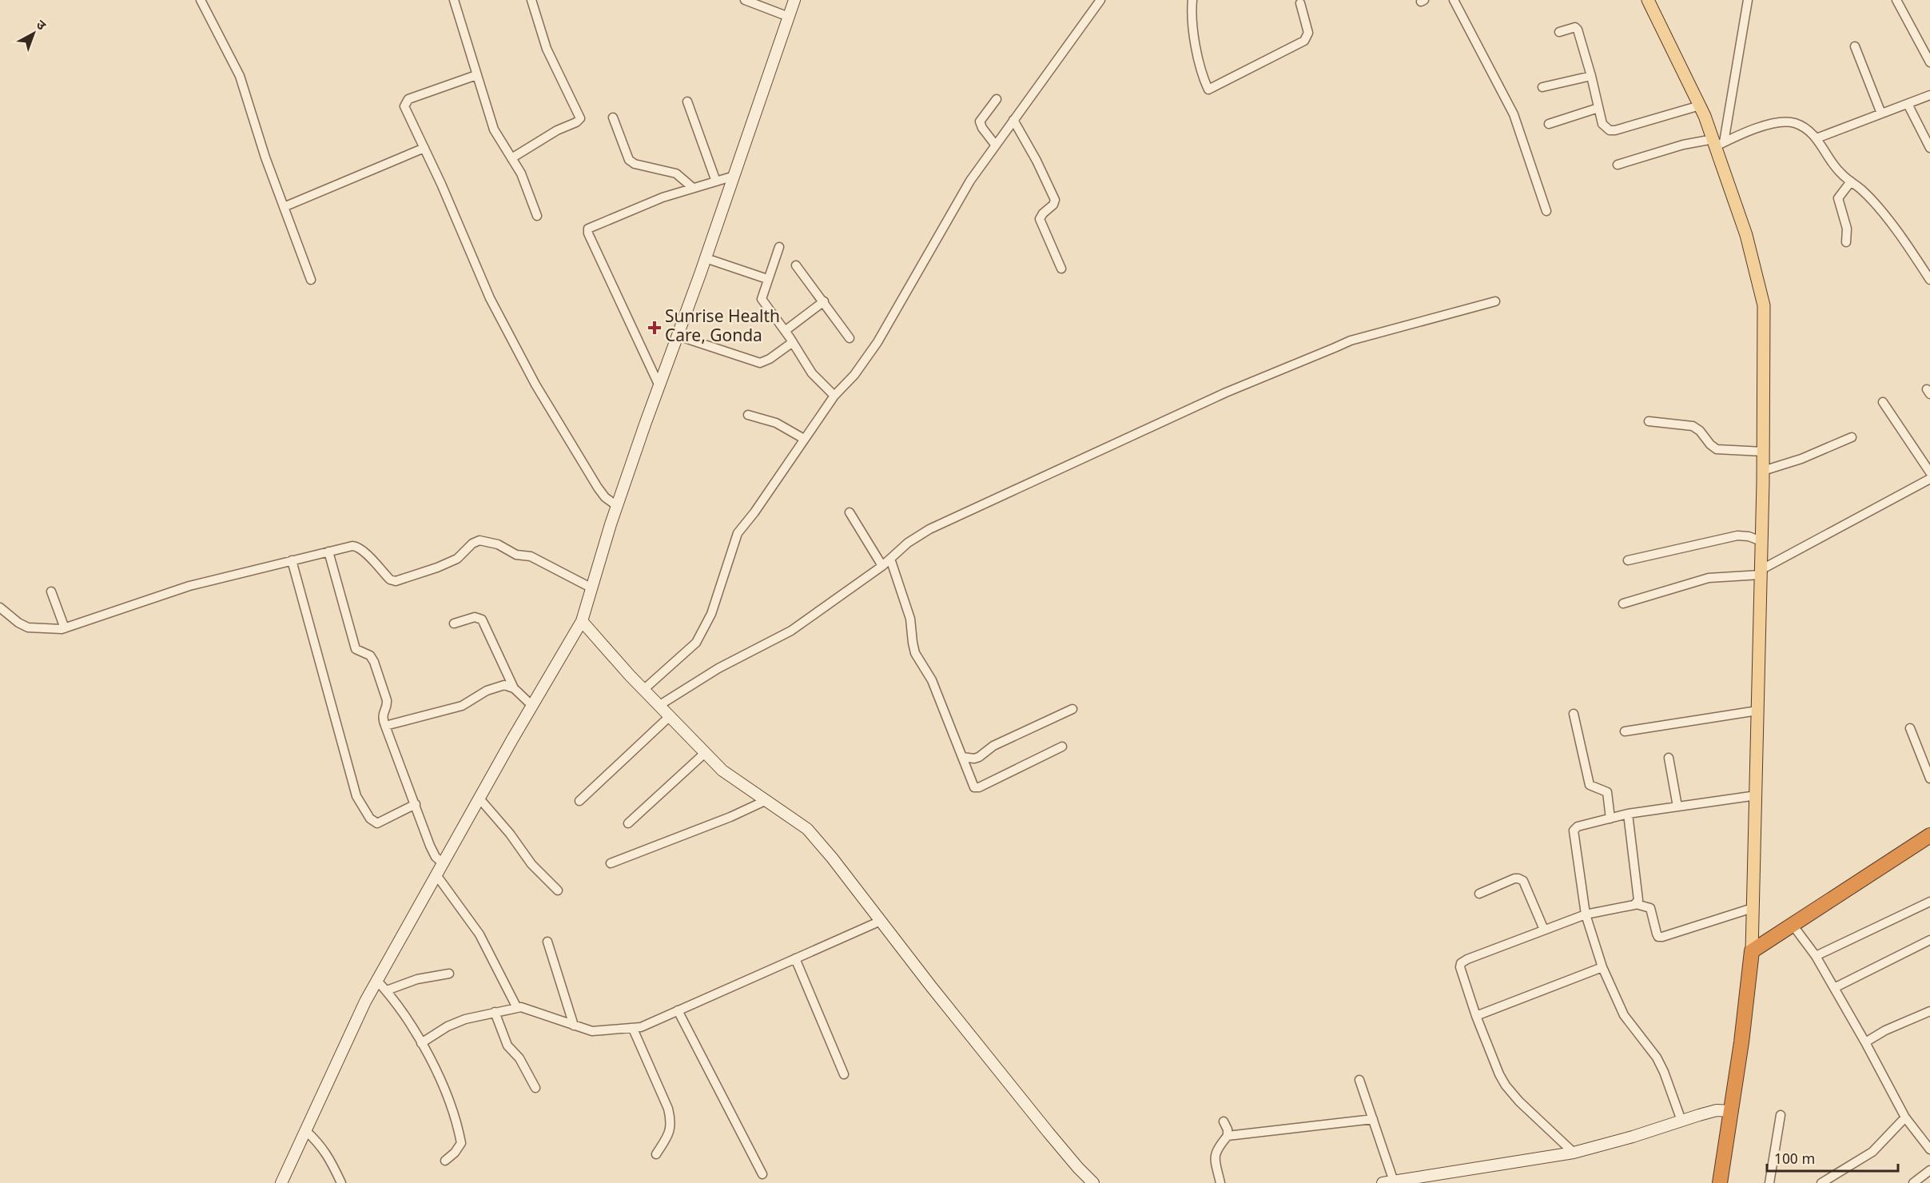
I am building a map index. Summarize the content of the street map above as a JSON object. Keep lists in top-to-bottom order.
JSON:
{
  "places": {
    "health": ["Sunrise Health Care, Gonda"]
  },
  "scale_bar": "100 m",
  "north": "top right"
}
